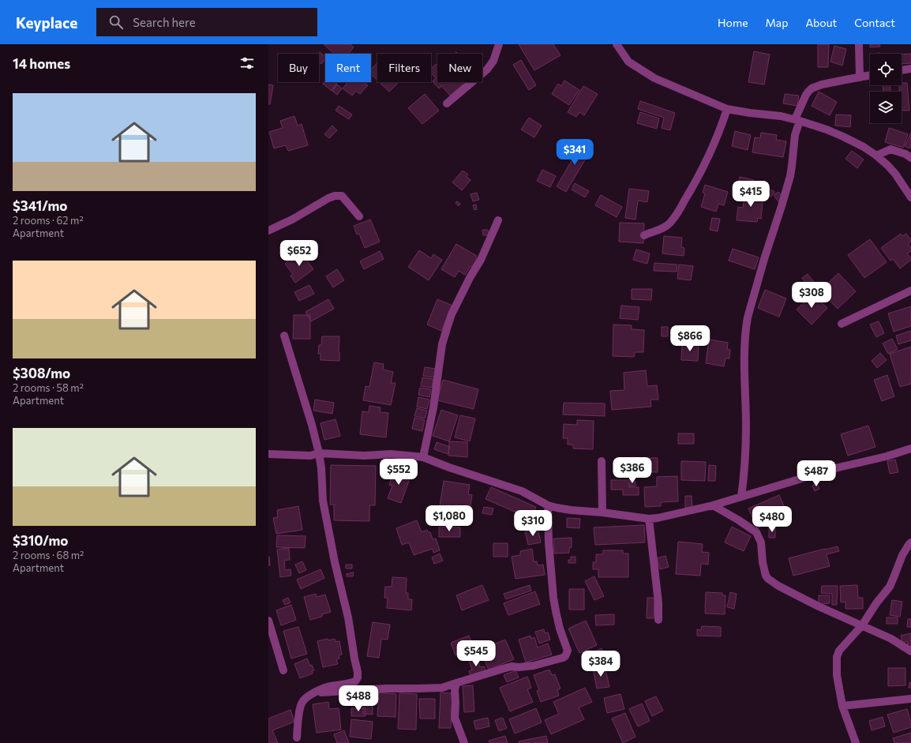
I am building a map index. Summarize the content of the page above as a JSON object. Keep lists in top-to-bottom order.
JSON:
{
  "page": {
    "header": "Keyplace",
    "search": "Search here",
    "nav": [
      "Home",
      "Map",
      "About",
      "Contact"
    ],
    "heading": "14 homes",
    "chip": [
      "Buy",
      "Rent",
      "Filters",
      "New"
    ],
    "list": [
      {
        "name": "$341/mo",
        "note": "2 rooms · 62 m² · Apartment"
      },
      {
        "name": "$308/mo",
        "note": "2 rooms · 58 m² · Apartment"
      },
      {
        "name": "$310/mo",
        "note": "2 rooms · 68 m² · Apartment"
      }
    ],
    "price": [
      "$341",
      "$415",
      "$652",
      "$308",
      "$866",
      "$386",
      "$552",
      "$487",
      "$1,080",
      "$480",
      "$310",
      "$545",
      "$384",
      "$488"
    ]
  }
}
